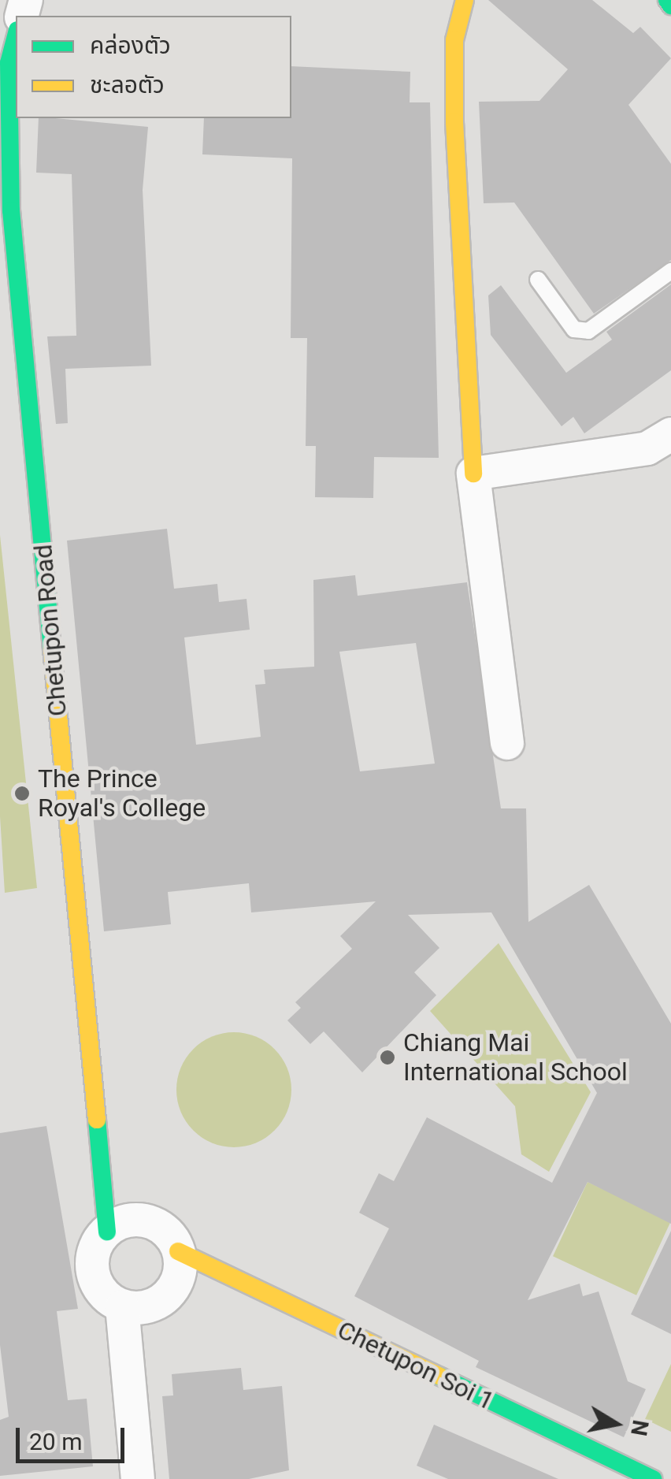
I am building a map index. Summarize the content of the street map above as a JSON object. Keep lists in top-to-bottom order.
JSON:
{
  "streets": {
    "street": ["Chetupon Road", "Chetupon Soi 1"]
  },
  "crossings": [
    ["Chetupon Road", "Chetupon Soi 1"]
  ],
  "places": ["The Prince Royal's College", "Chiang Mai International School"],
  "legend": ["คล่องตัว", "ชะลอตัว"],
  "scale_bar": "20 m",
  "north": "right"
}
